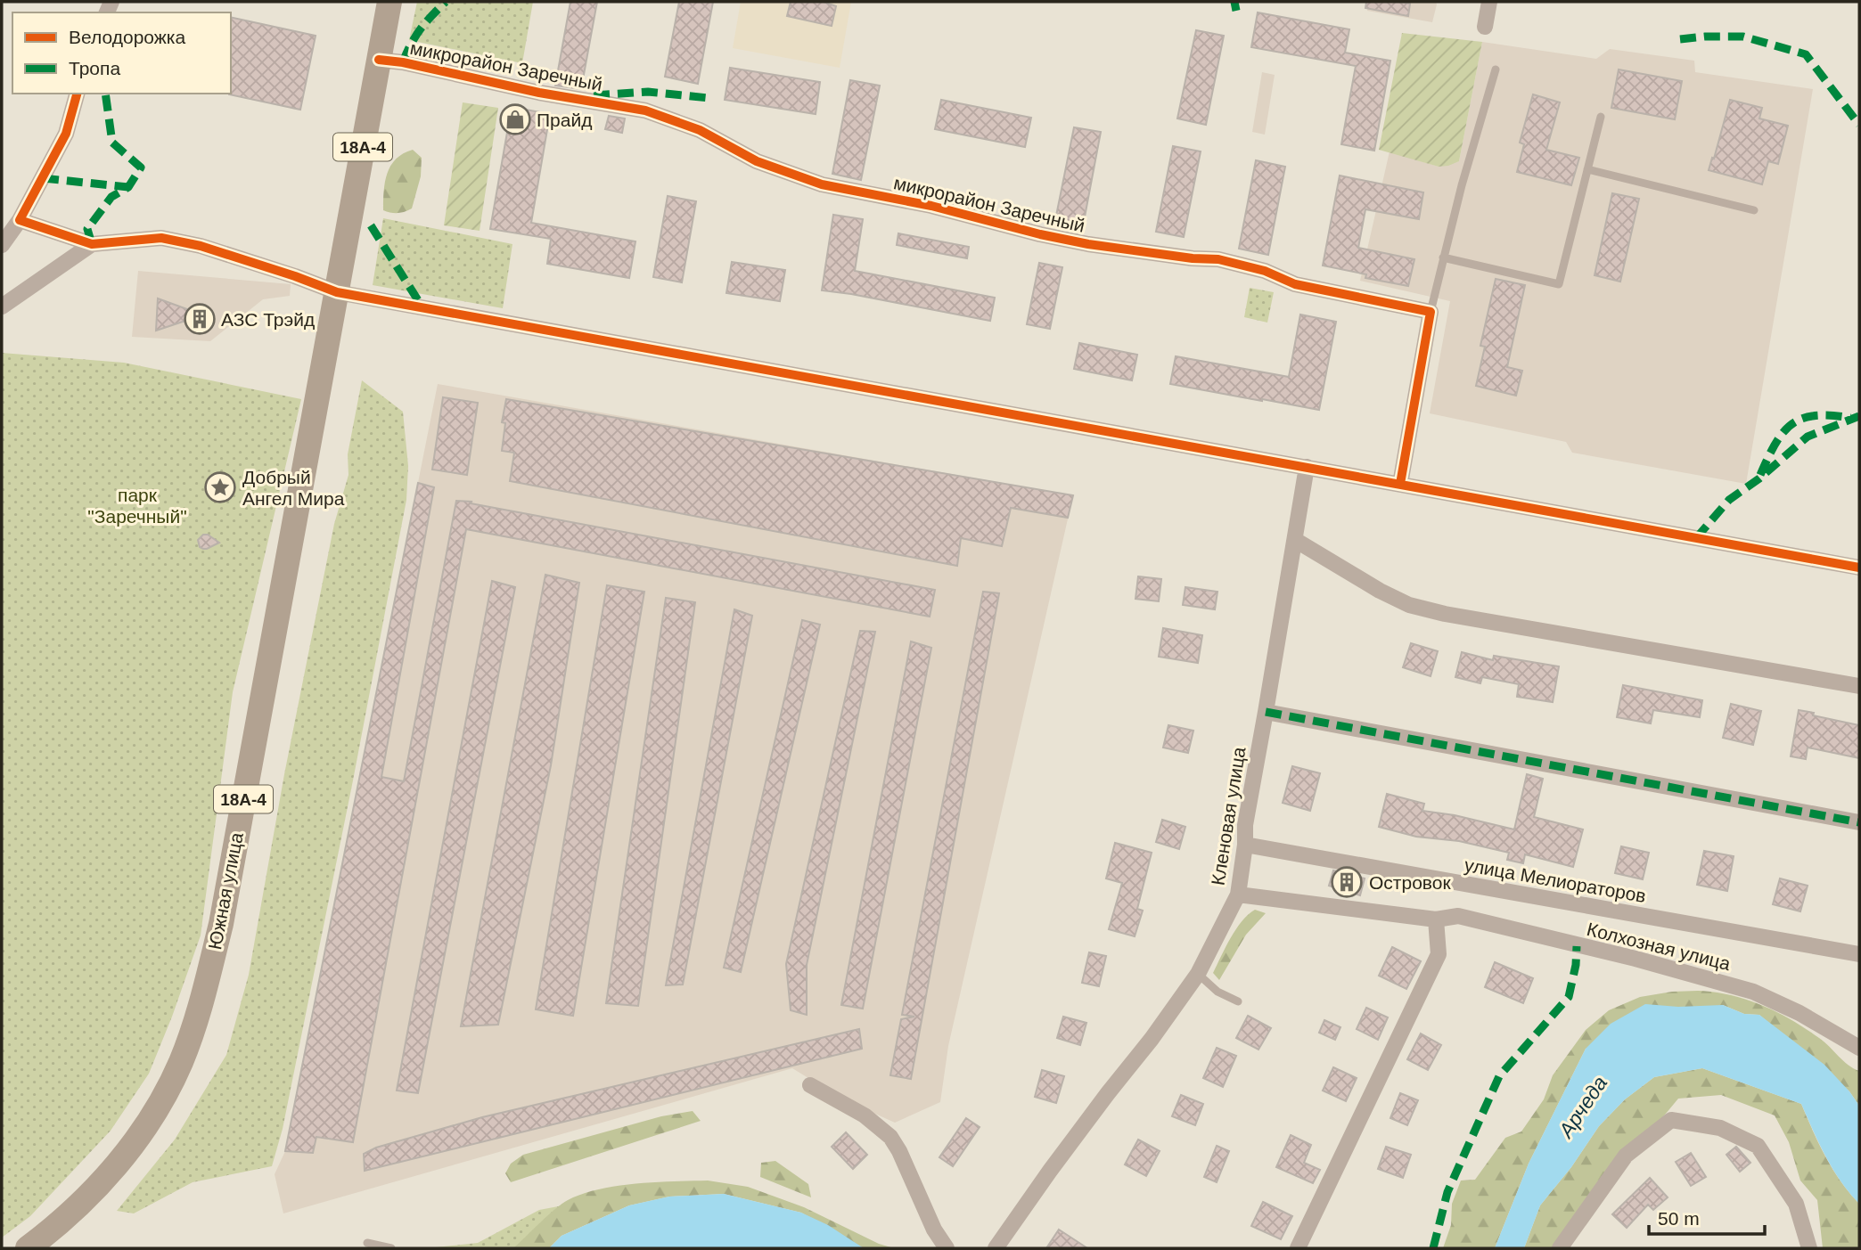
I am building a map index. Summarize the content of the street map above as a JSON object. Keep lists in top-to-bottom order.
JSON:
{
  "streets": {
    "main road": ["18А-4", "Южная улица"],
    "street": [
      "микрорайон Заречный",
      "Кленовая улица",
      "улица Мелиораторов",
      "Колхозная улица"
    ]
  },
  "crossings": [
    ["микрорайон Заречный", "18А-4"],
    ["18А-4", "Южная улица"],
    ["Кленовая улица", "улица Мелиораторов"],
    ["Кленовая улица", "Колхозная улица"]
  ],
  "water": ["Арчеда"],
  "parks": ["парк \"Заречный\""],
  "places": {
    "shop": ["Прайд"],
    "building": ["АЗС Трэйд", "Островок"],
    "place": ["Добрый Ангел Мира"]
  },
  "legend": ["Велодорожка", "Тропа"],
  "scale_bar": "50 m"
}
